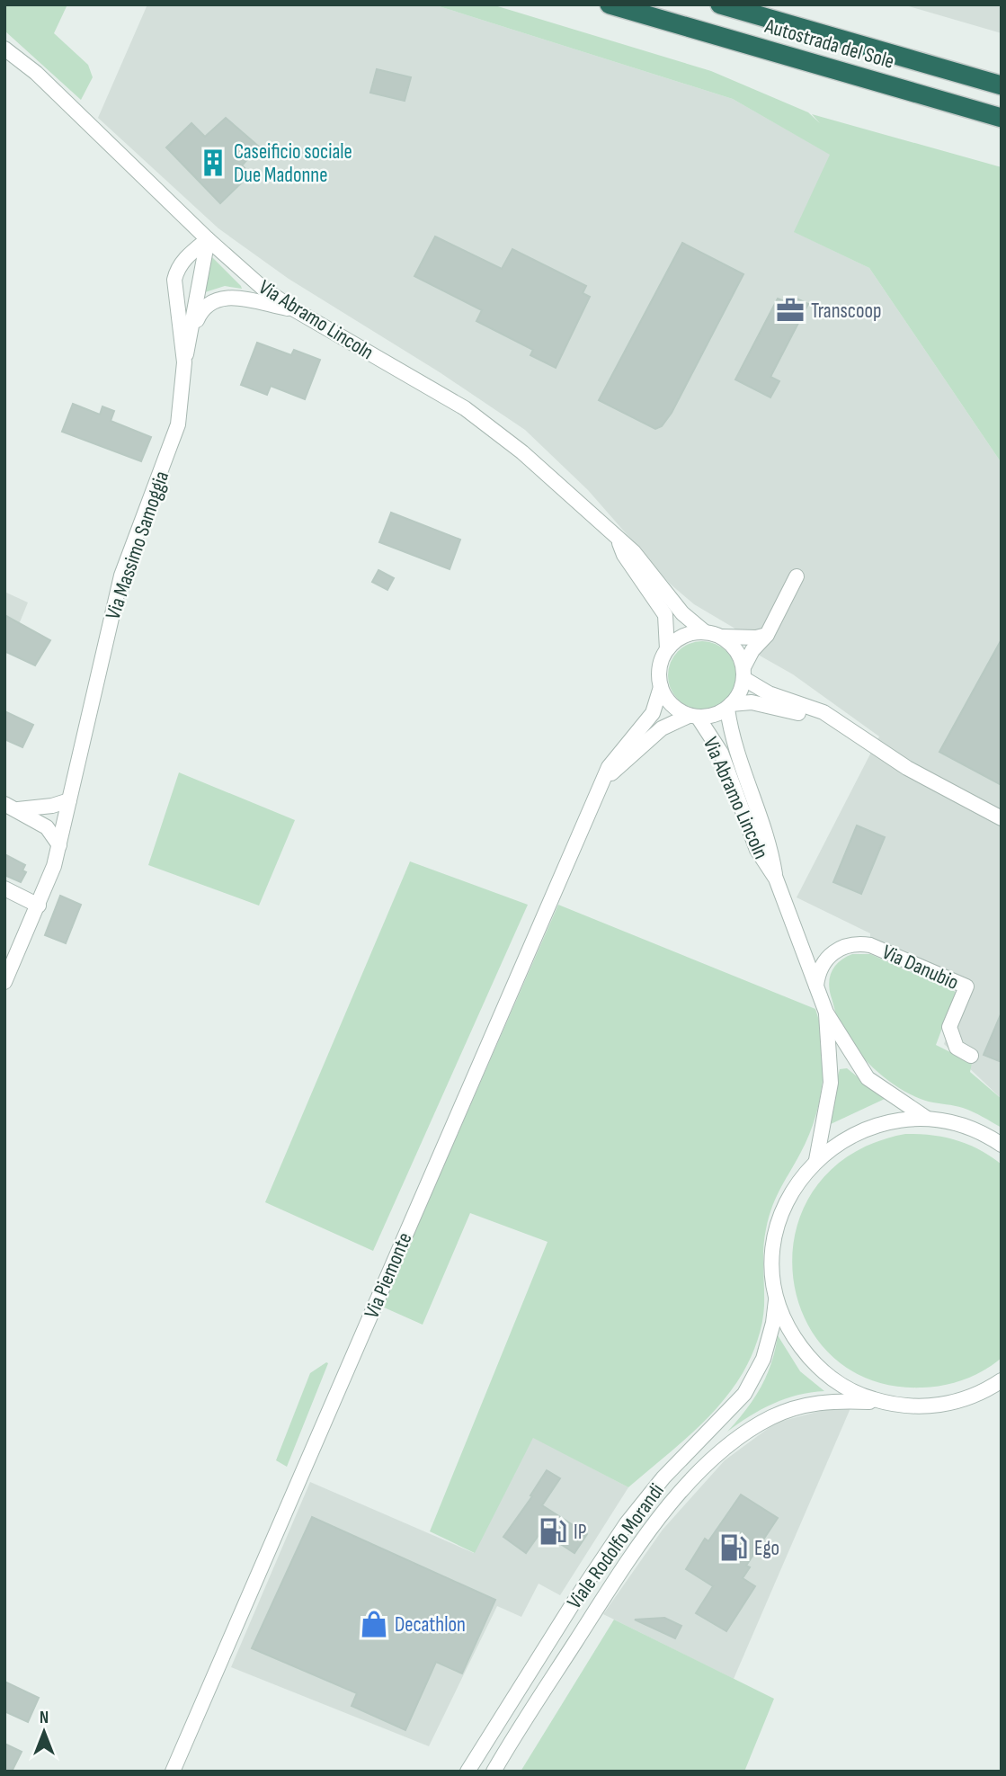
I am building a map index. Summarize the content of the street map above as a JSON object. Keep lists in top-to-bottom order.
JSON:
{
  "streets": {
    "highway": ["Autostrada del Sole"],
    "street": [
      "Via Abramo Lincoln",
      "Via Massimo Samoggia",
      "Via Danubio",
      "Via Piemonte",
      "Viale Rodolfo Morandi"
    ]
  },
  "crossings": [
    ["Via Abramo Lincoln", "Via Massimo Samoggia"],
    ["Via Abramo Lincoln", "Via Danubio"],
    ["Via Abramo Lincoln", "Via Piemonte"],
    ["Via Abramo Lincoln", "Viale Rodolfo Morandi"]
  ],
  "places": {
    "building": ["Caseificio sociale Due Madonne"],
    "office": ["Transcoop"],
    "fuel station": ["IP", "Ego"],
    "shop": ["Decathlon"]
  },
  "north": "top"
}
